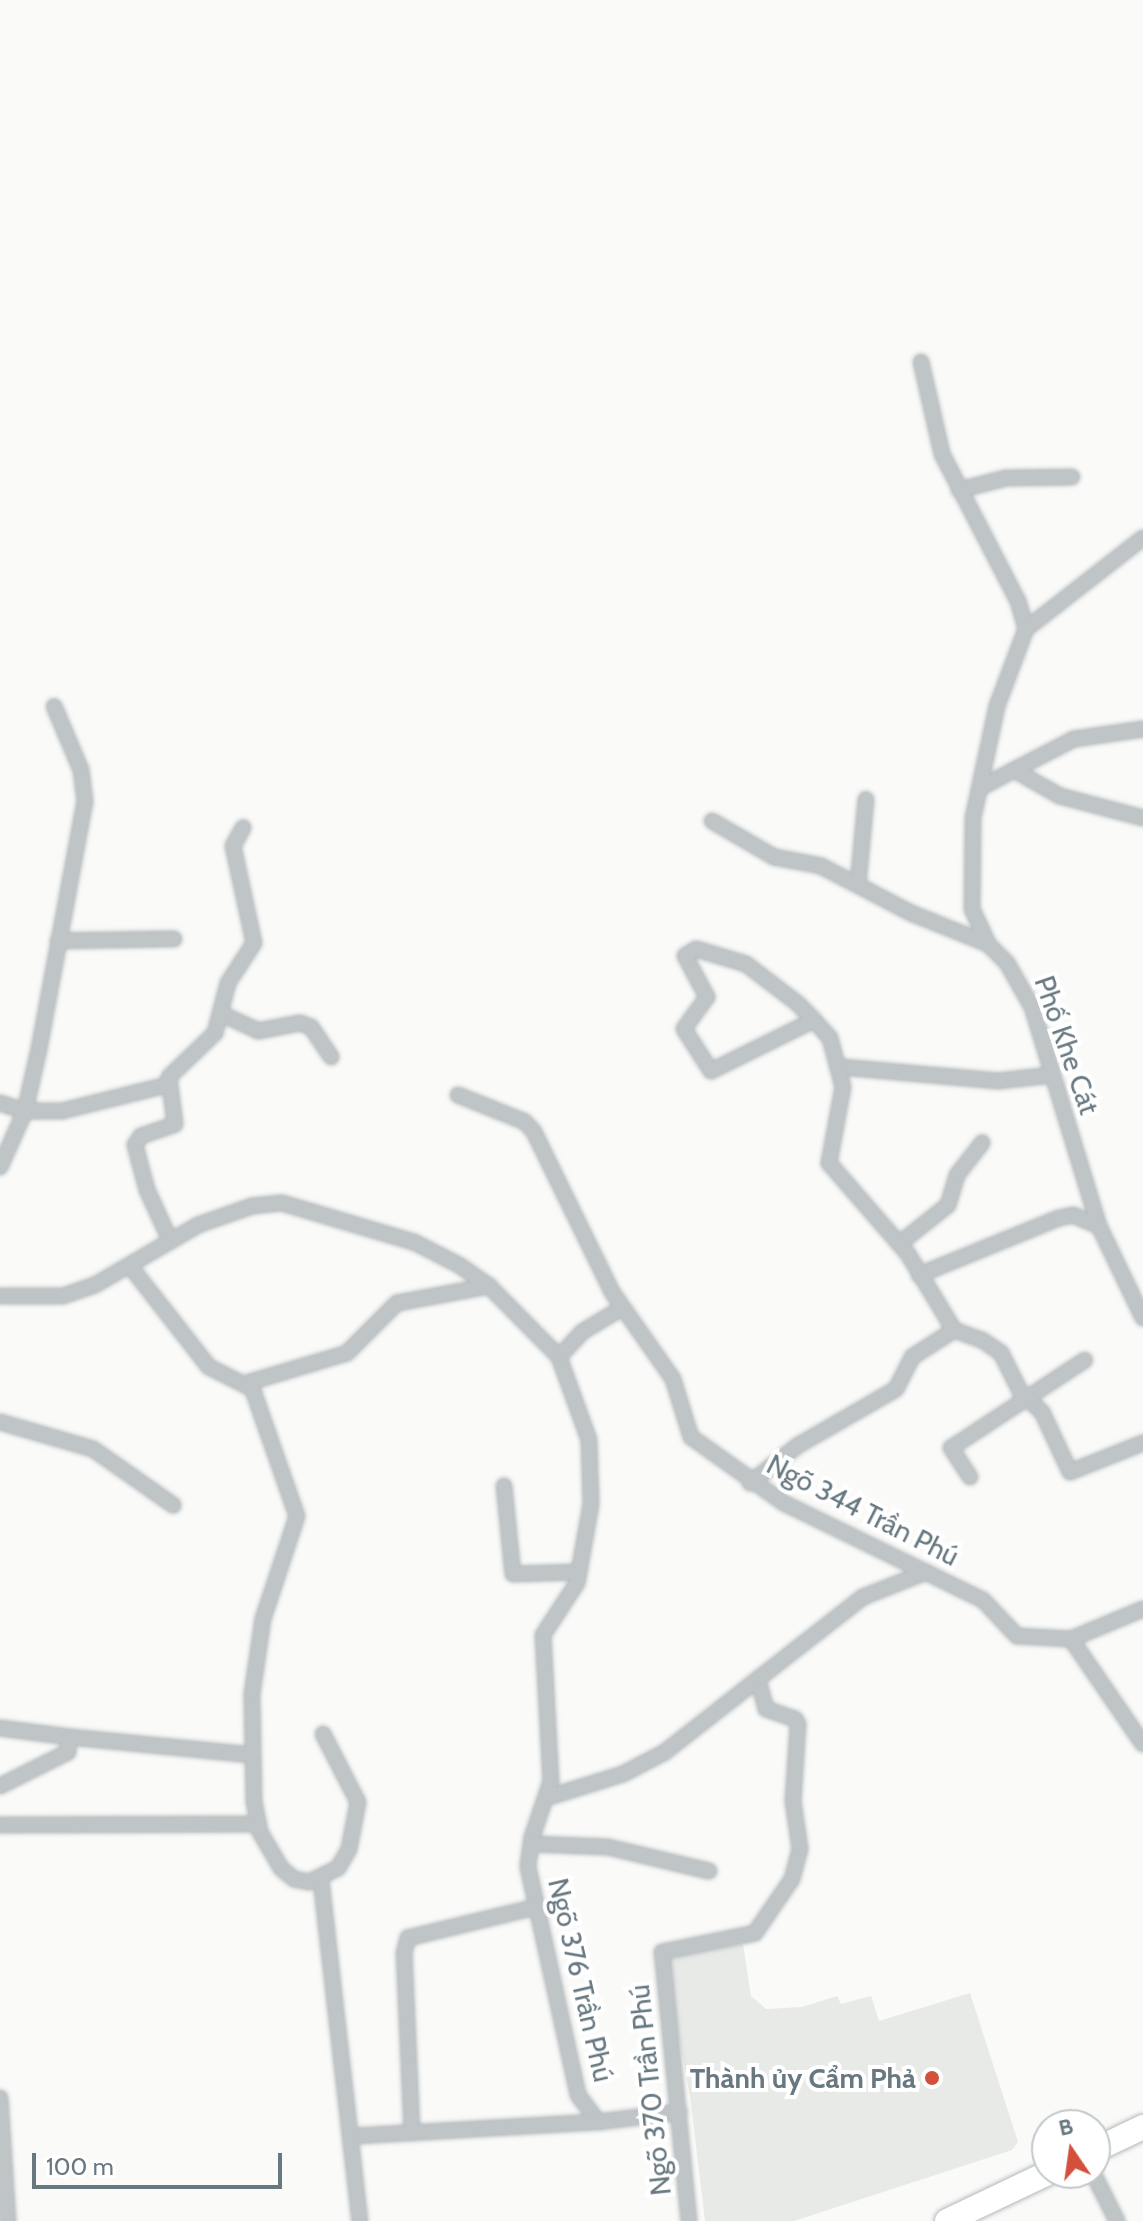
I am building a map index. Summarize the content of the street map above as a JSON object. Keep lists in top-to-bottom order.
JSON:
{
  "streets": {
    "street": [
      "Phố Khe Cát",
      "Ngõ 344 Trần Phú",
      "Ngõ 376 Trần Phú",
      "Ngõ 370 Trần Phú"
    ]
  },
  "crossings": [
    ["Ngõ 376 Trần Phú", "Ngõ 370 Trần Phú"]
  ],
  "places": ["Thành ủy Cẩm Phả"],
  "scale_bar": "100 m",
  "north": "top"
}
